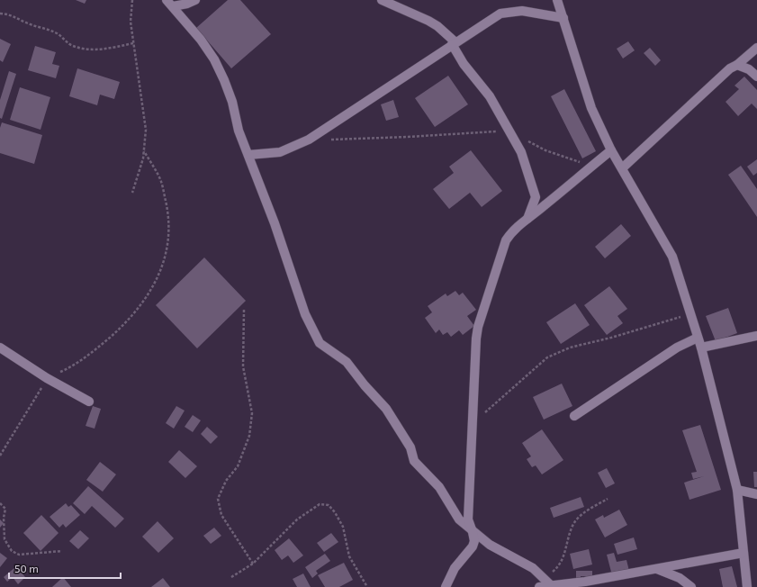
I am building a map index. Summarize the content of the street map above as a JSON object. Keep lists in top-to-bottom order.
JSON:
{
  "scale_bar": "50 m"
}
